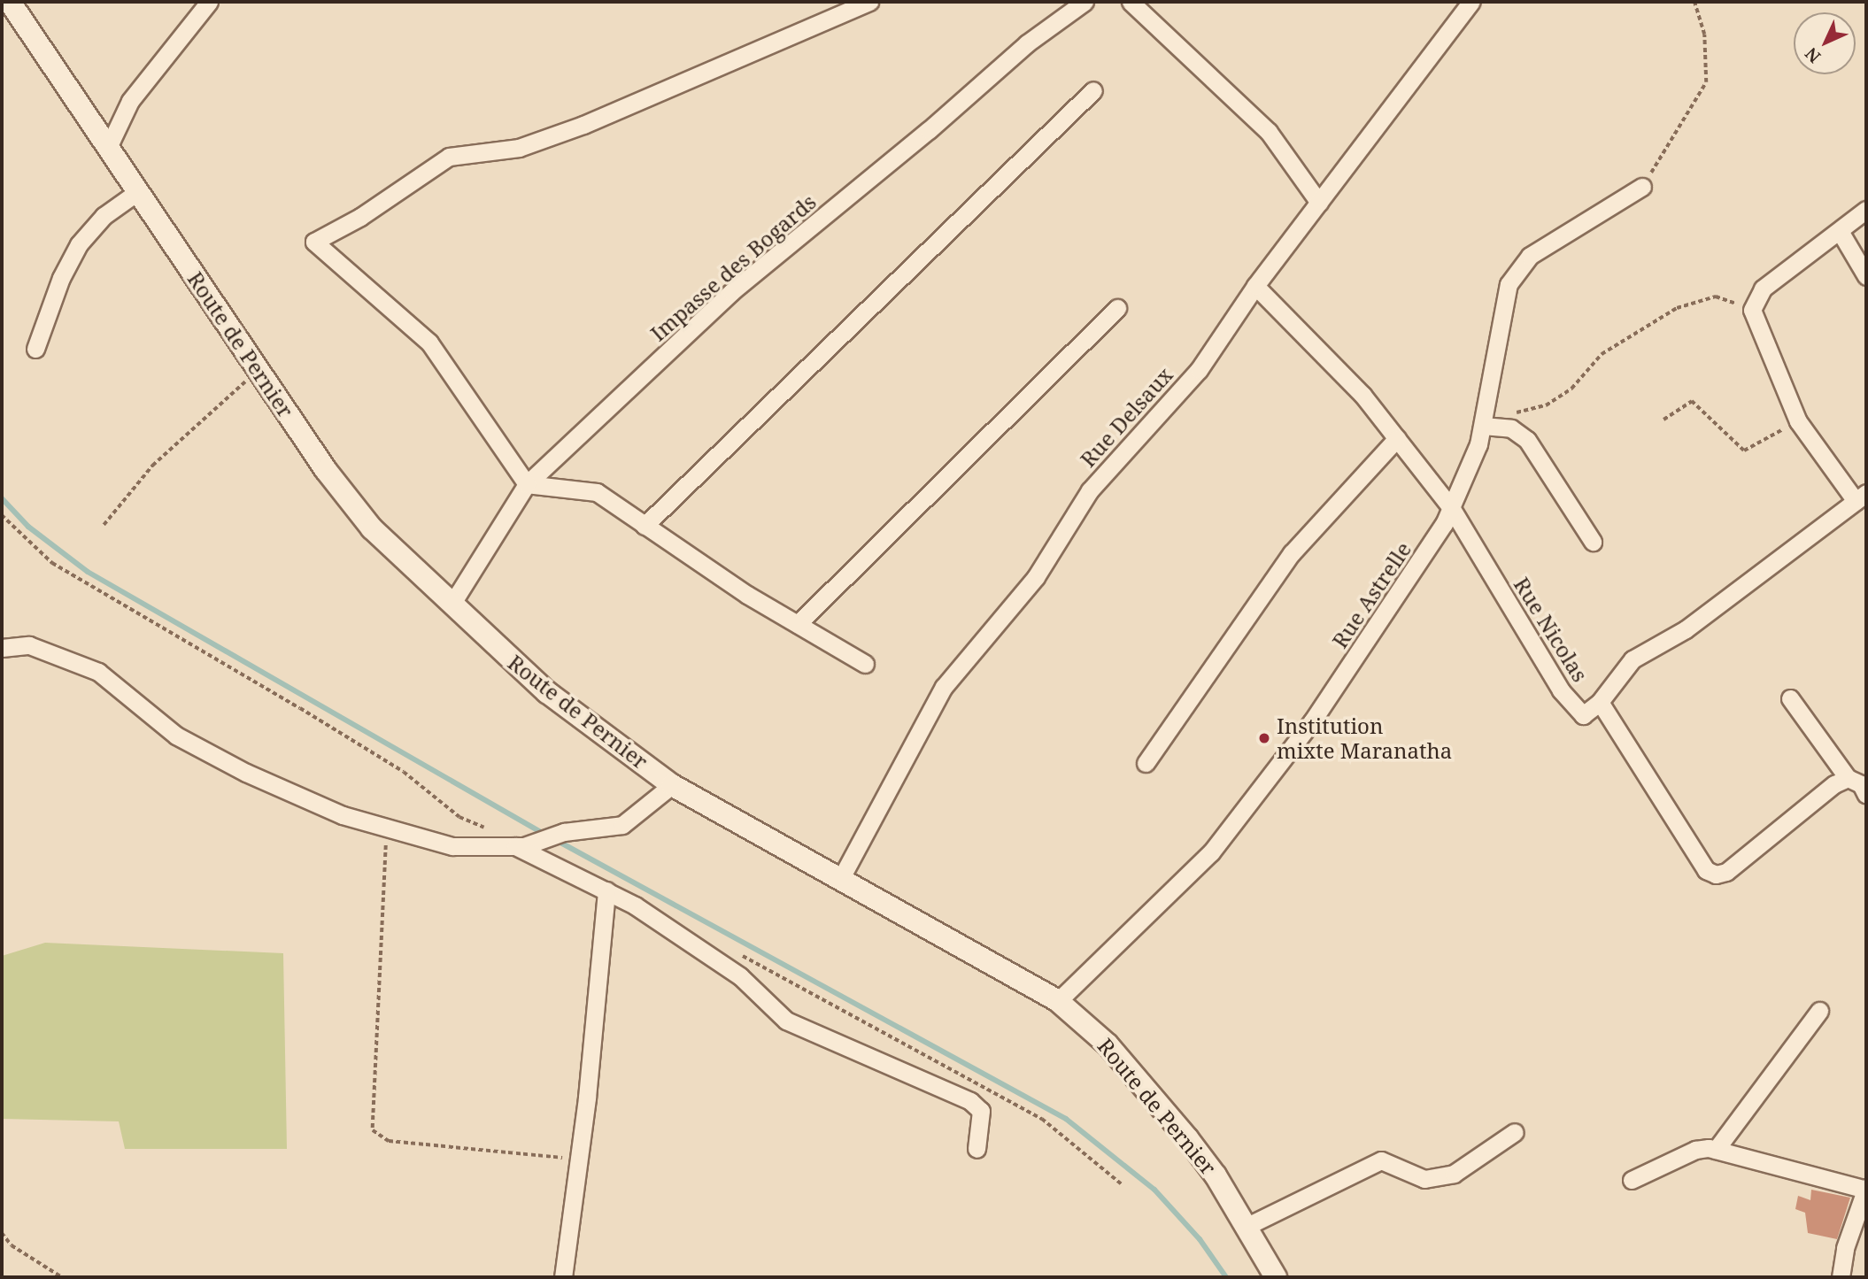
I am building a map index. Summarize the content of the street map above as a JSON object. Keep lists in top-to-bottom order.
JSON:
{
  "streets": {
    "street": [
      "Impasse des Bogards",
      "Route de Pernier",
      "Rue Delsaux",
      "Rue Astrelle",
      "Rue Nicolas"
    ]
  },
  "crossings": [
    ["Impasse des Bogards", "Route de Pernier"],
    ["Route de Pernier", "Rue Delsaux"],
    ["Route de Pernier", "Rue Astrelle"],
    ["Rue Delsaux", "Rue Nicolas"],
    ["Rue Astrelle", "Rue Nicolas"]
  ],
  "places": ["Institution mixte Maranatha"],
  "north": "bottom left"
}
